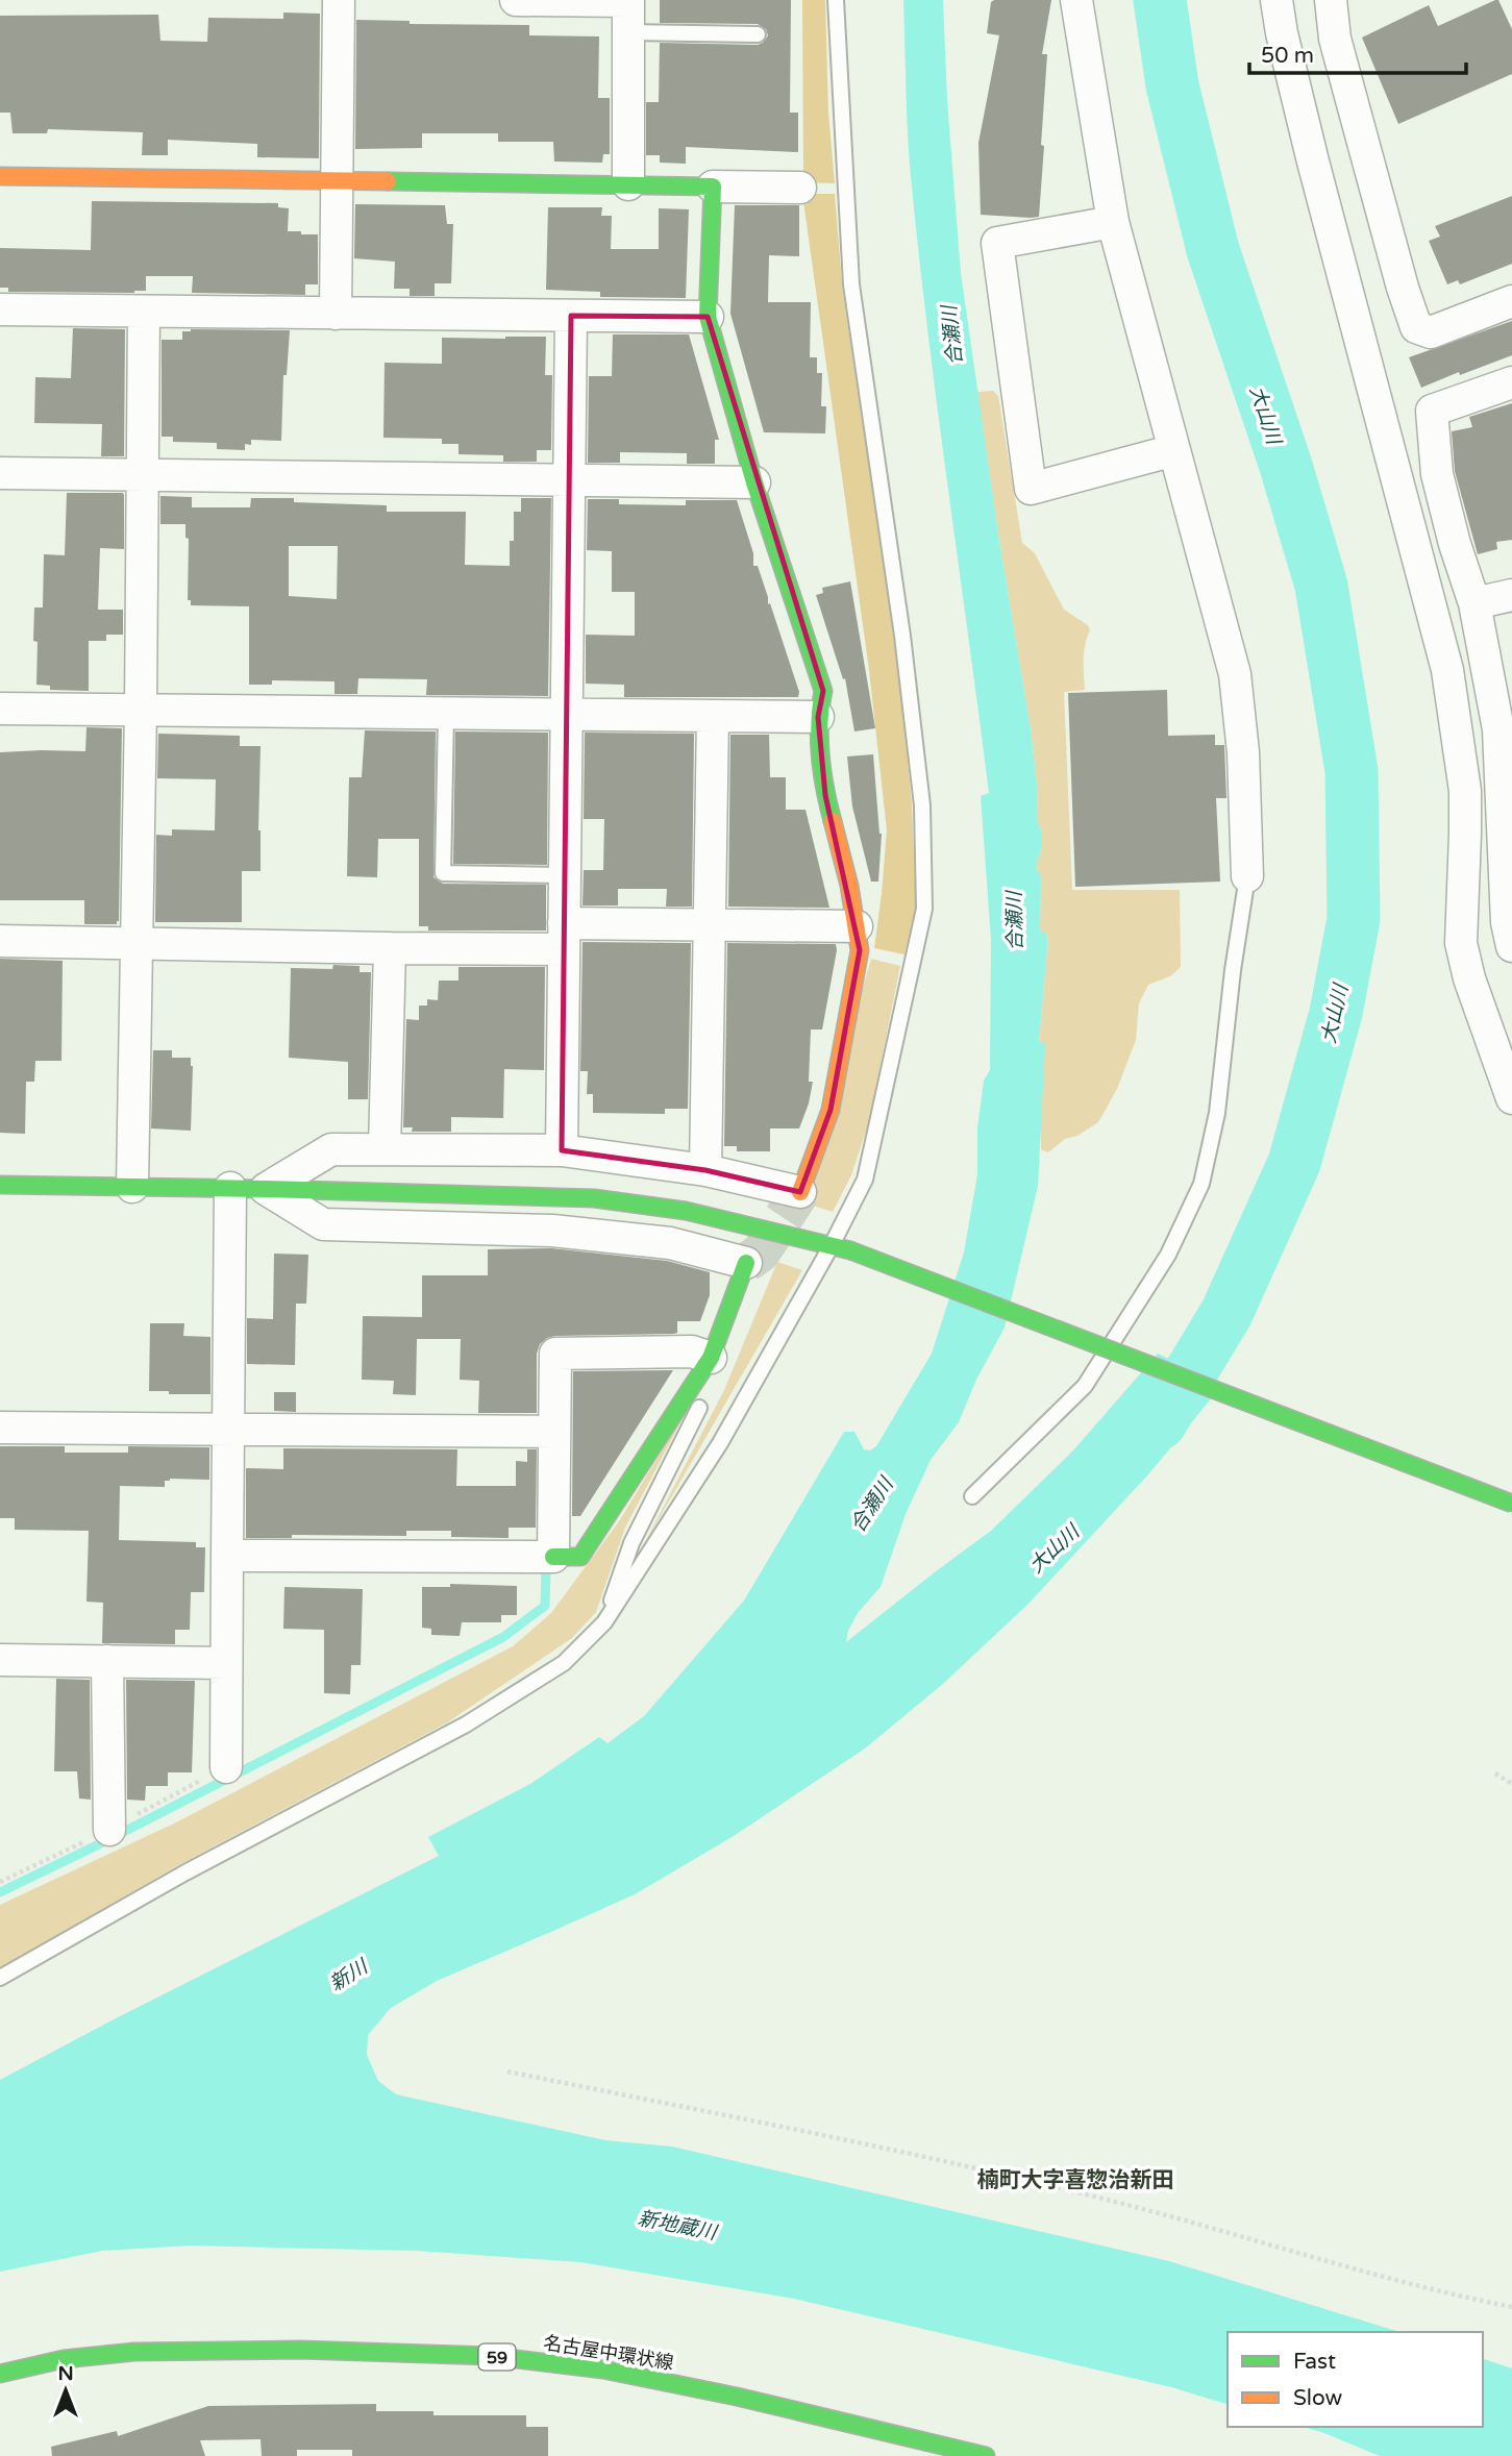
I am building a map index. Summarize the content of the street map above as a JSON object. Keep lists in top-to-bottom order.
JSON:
{
  "streets": {
    "street": ["名古屋中環状線", "59"]
  },
  "districts": ["楠町大字喜惣治新田"],
  "water": [
    "合瀬川",
    "大山川",
    "新川",
    "新地蔵川"
  ],
  "legend": ["Fast", "Slow"],
  "scale_bar": "50 m",
  "north": "top"
}
